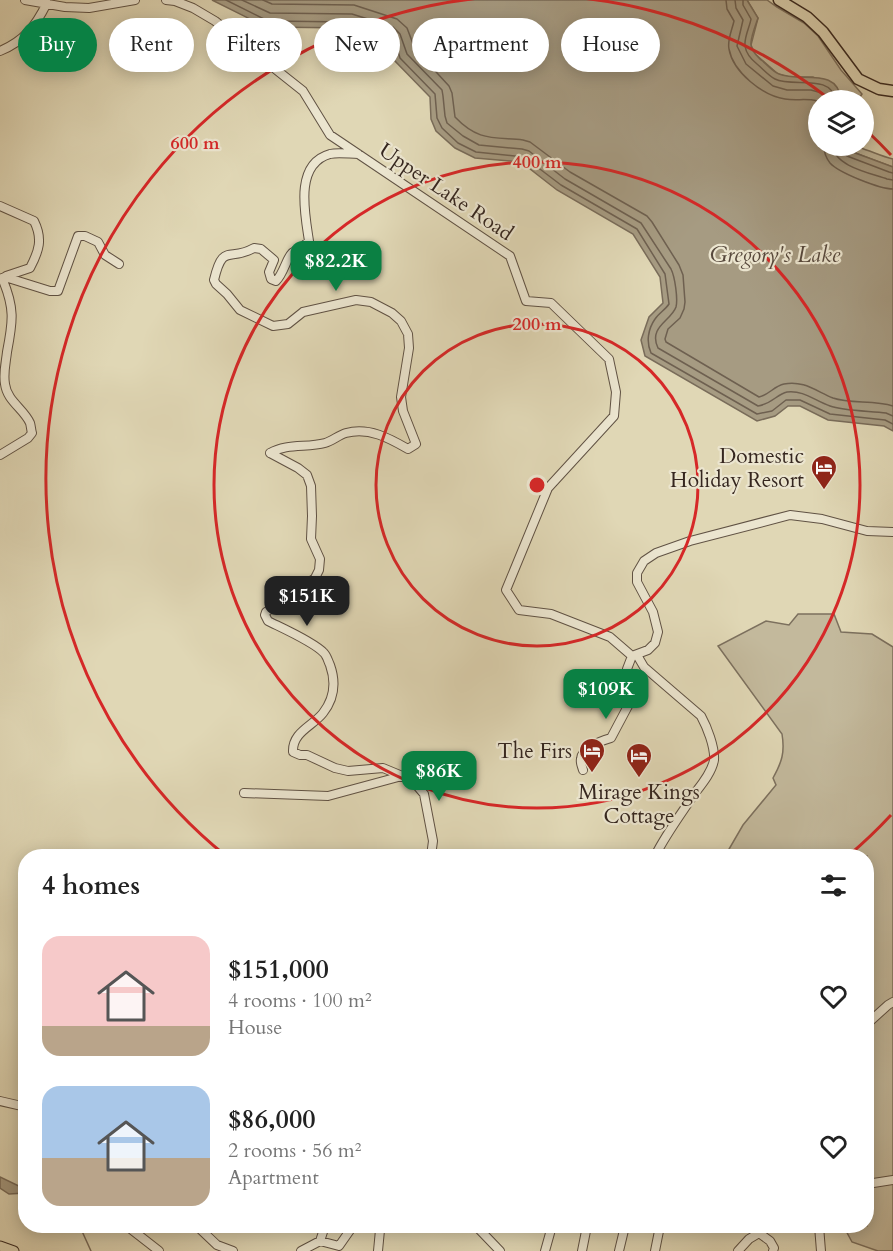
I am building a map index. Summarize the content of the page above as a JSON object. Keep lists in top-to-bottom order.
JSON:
{
  "streets": {
    "street": ["Upper Lake Road"]
  },
  "water": ["Gregory's Lake"],
  "places": {
    "hotel": ["Domestic Holiday Resort", "The Firs", "Mirage Kings Cottage"]
  },
  "page": {
    "chip": [
      "Buy",
      "Rent",
      "Filters",
      "New",
      "Apartment",
      "House"
    ],
    "price": [
      "$82.2K",
      "$151K",
      "$109K",
      "$86K"
    ],
    "heading": "4 homes",
    "list": [
      {
        "name": "$151,000",
        "note": "4 rooms · 100 m² · House"
      },
      {
        "name": "$86,000",
        "note": "2 rooms · 56 m² · Apartment"
      }
    ]
  },
  "rings": ["600 m", "400 m", "200 m"]
}
